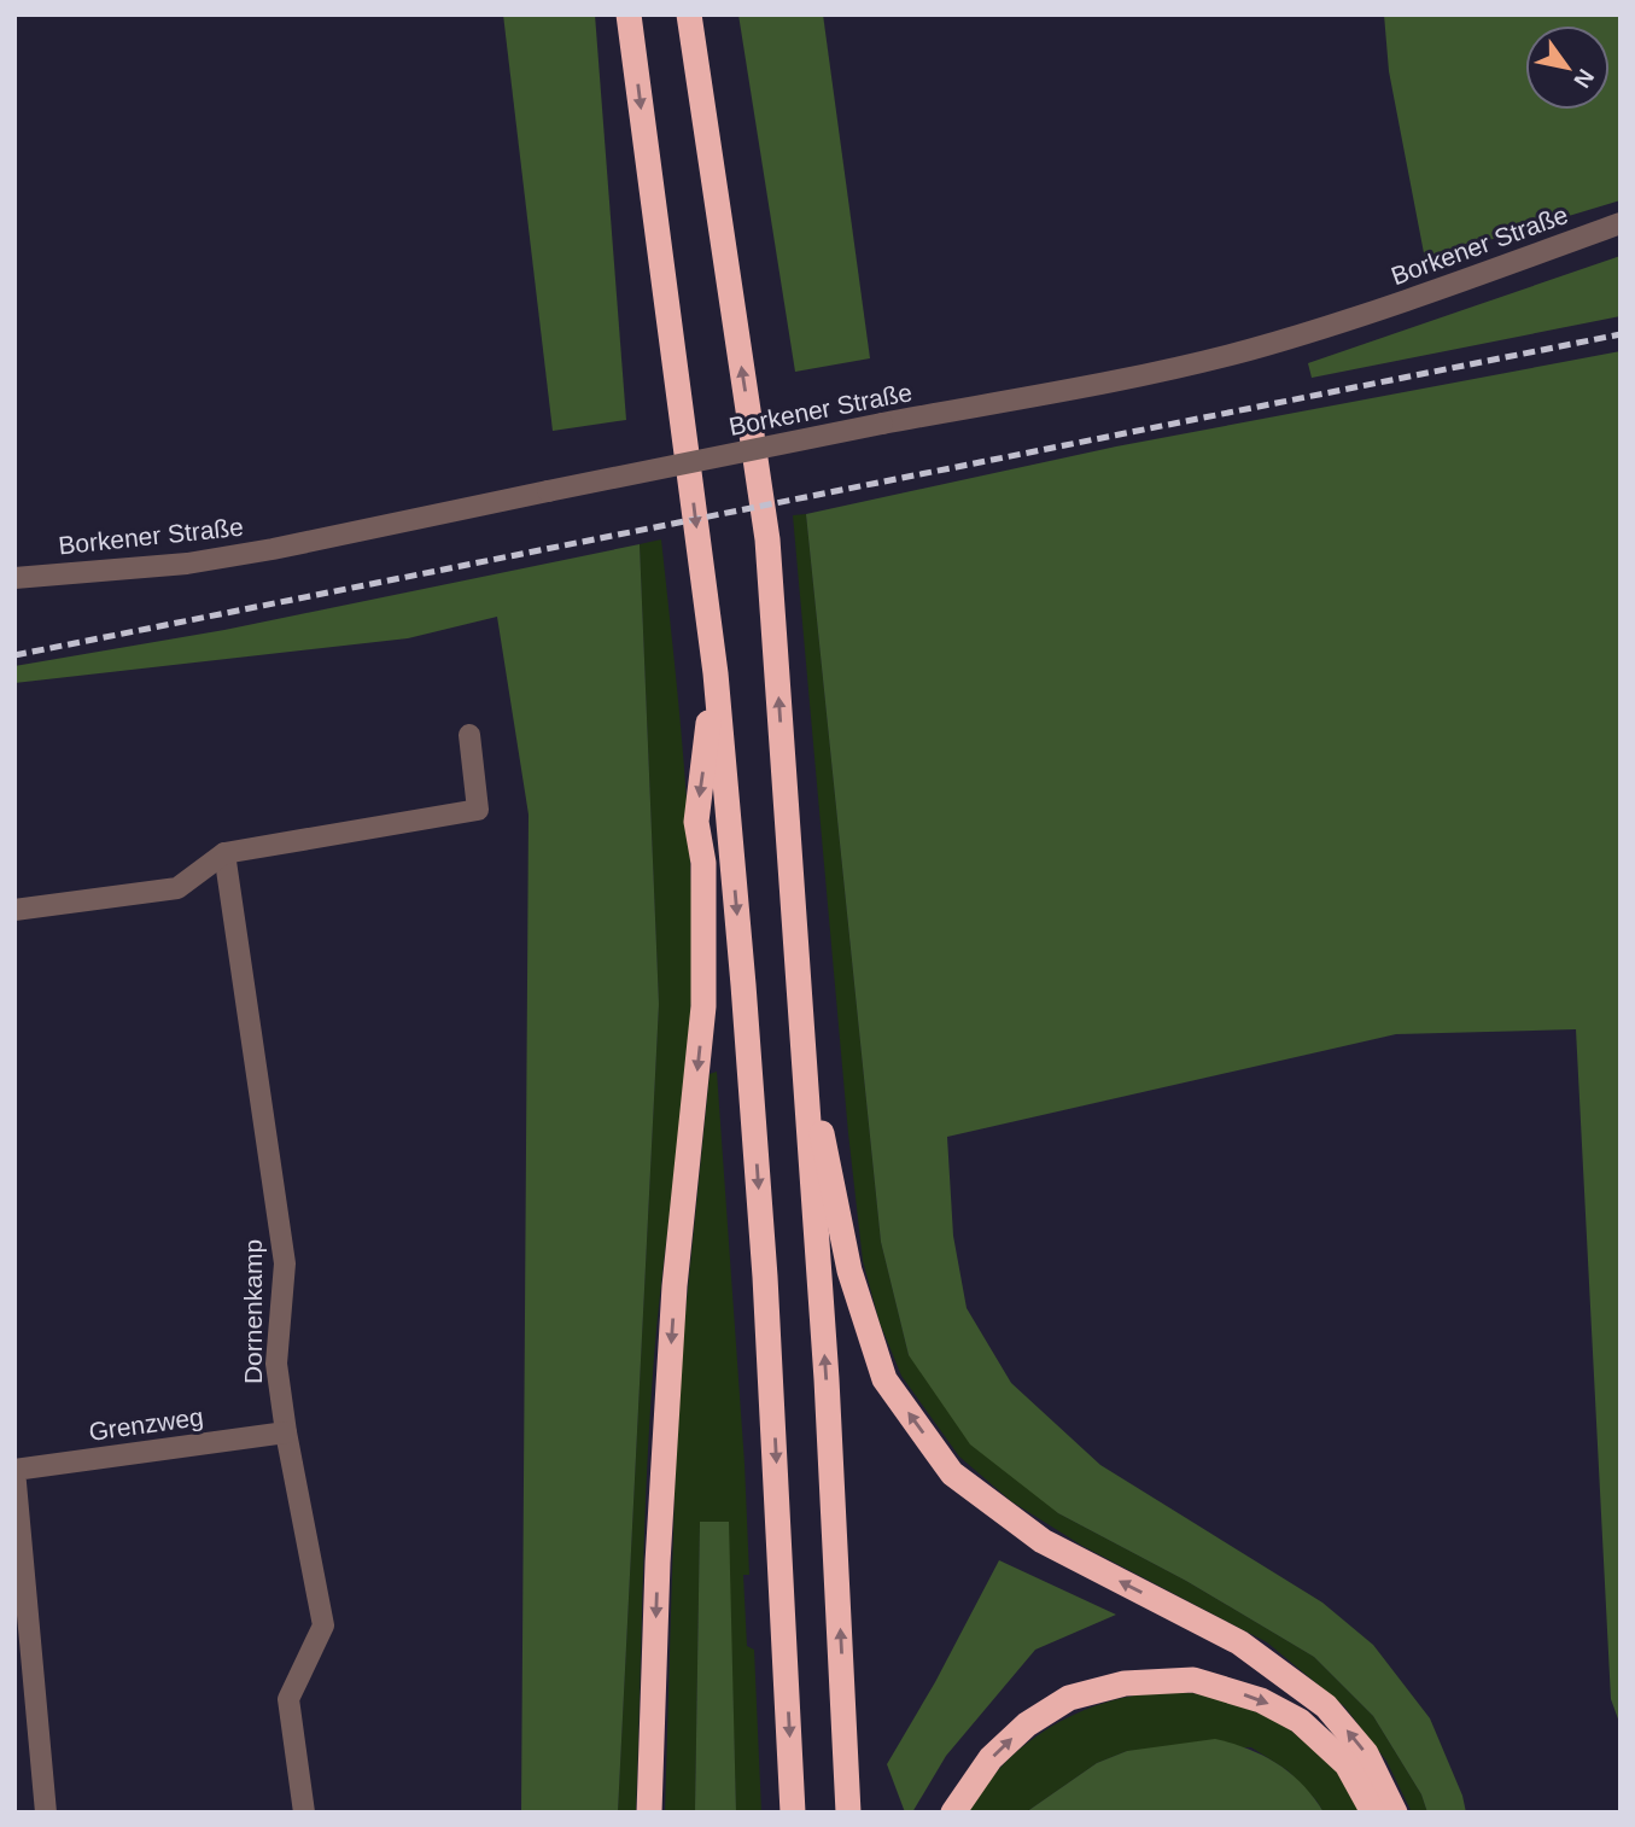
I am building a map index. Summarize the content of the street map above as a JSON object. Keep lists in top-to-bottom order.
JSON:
{
  "streets": {
    "street": ["Borkener Straße", "Dornenkamp", "Grenzweg"]
  },
  "crossings": [
    ["Dornenkamp", "Grenzweg"]
  ],
  "north": "bottom right"
}
